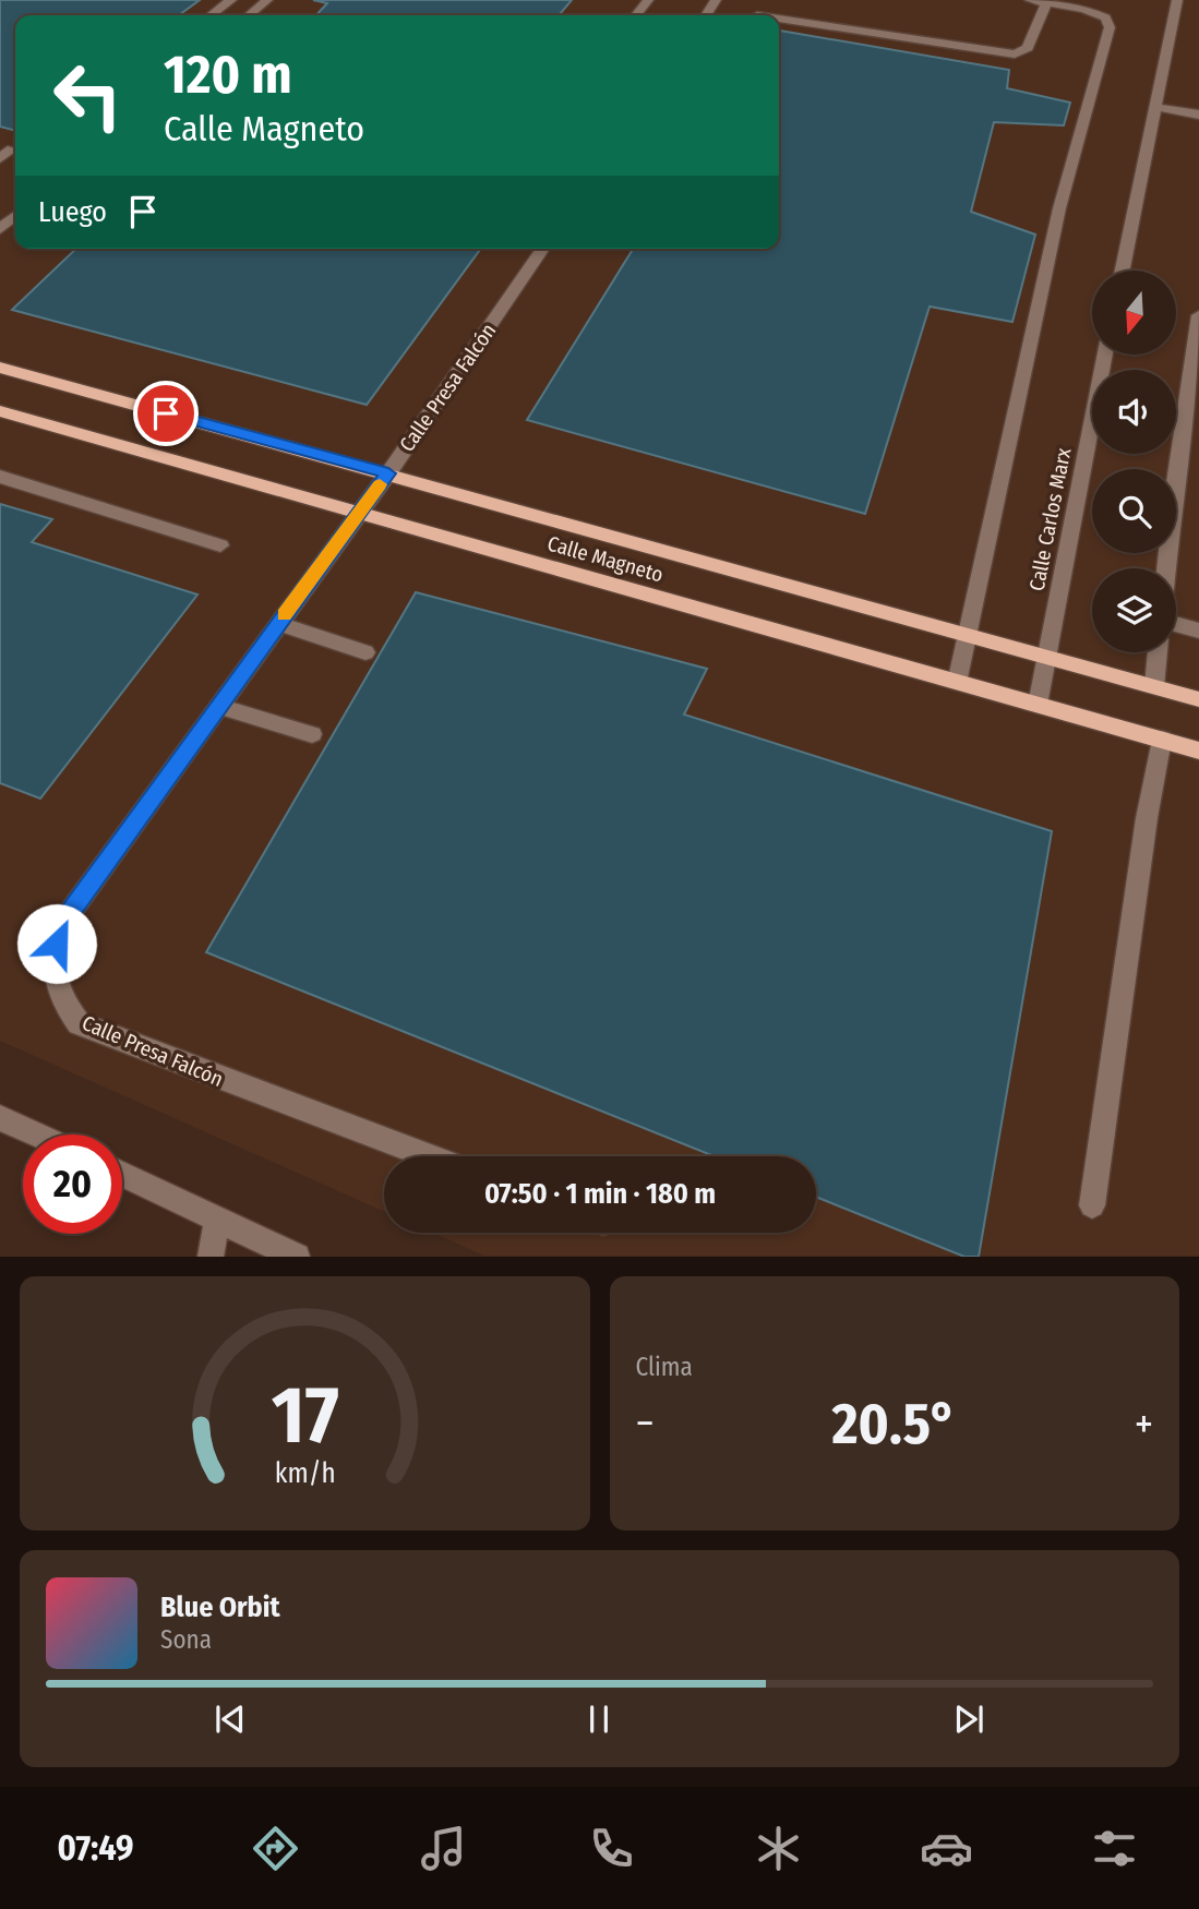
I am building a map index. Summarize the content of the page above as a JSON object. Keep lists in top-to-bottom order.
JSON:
{
  "streets": {
    "main road": ["Calle Magneto"],
    "street": ["Calle Presa Falcón", "Calle Carlos Marx"]
  },
  "crossings": [
    ["Calle Presa Falcón", "Calle Magneto"],
    ["Calle Carlos Marx", "Calle Magneto"]
  ],
  "north": "bottom",
  "page": {
    "turn": ["120 m", "Calle Magneto"],
    "then": "Luego",
    "limit": "20",
    "trip": "07:50 · 1 min · 180 m",
    "tile": "Clima",
    "heat": ["−", "20.5°", "+"],
    "song": ["Blue Orbit", "Sona"],
    "tabs": "07:49",
    "gauge": ["17", "km/h"]
  }
}
